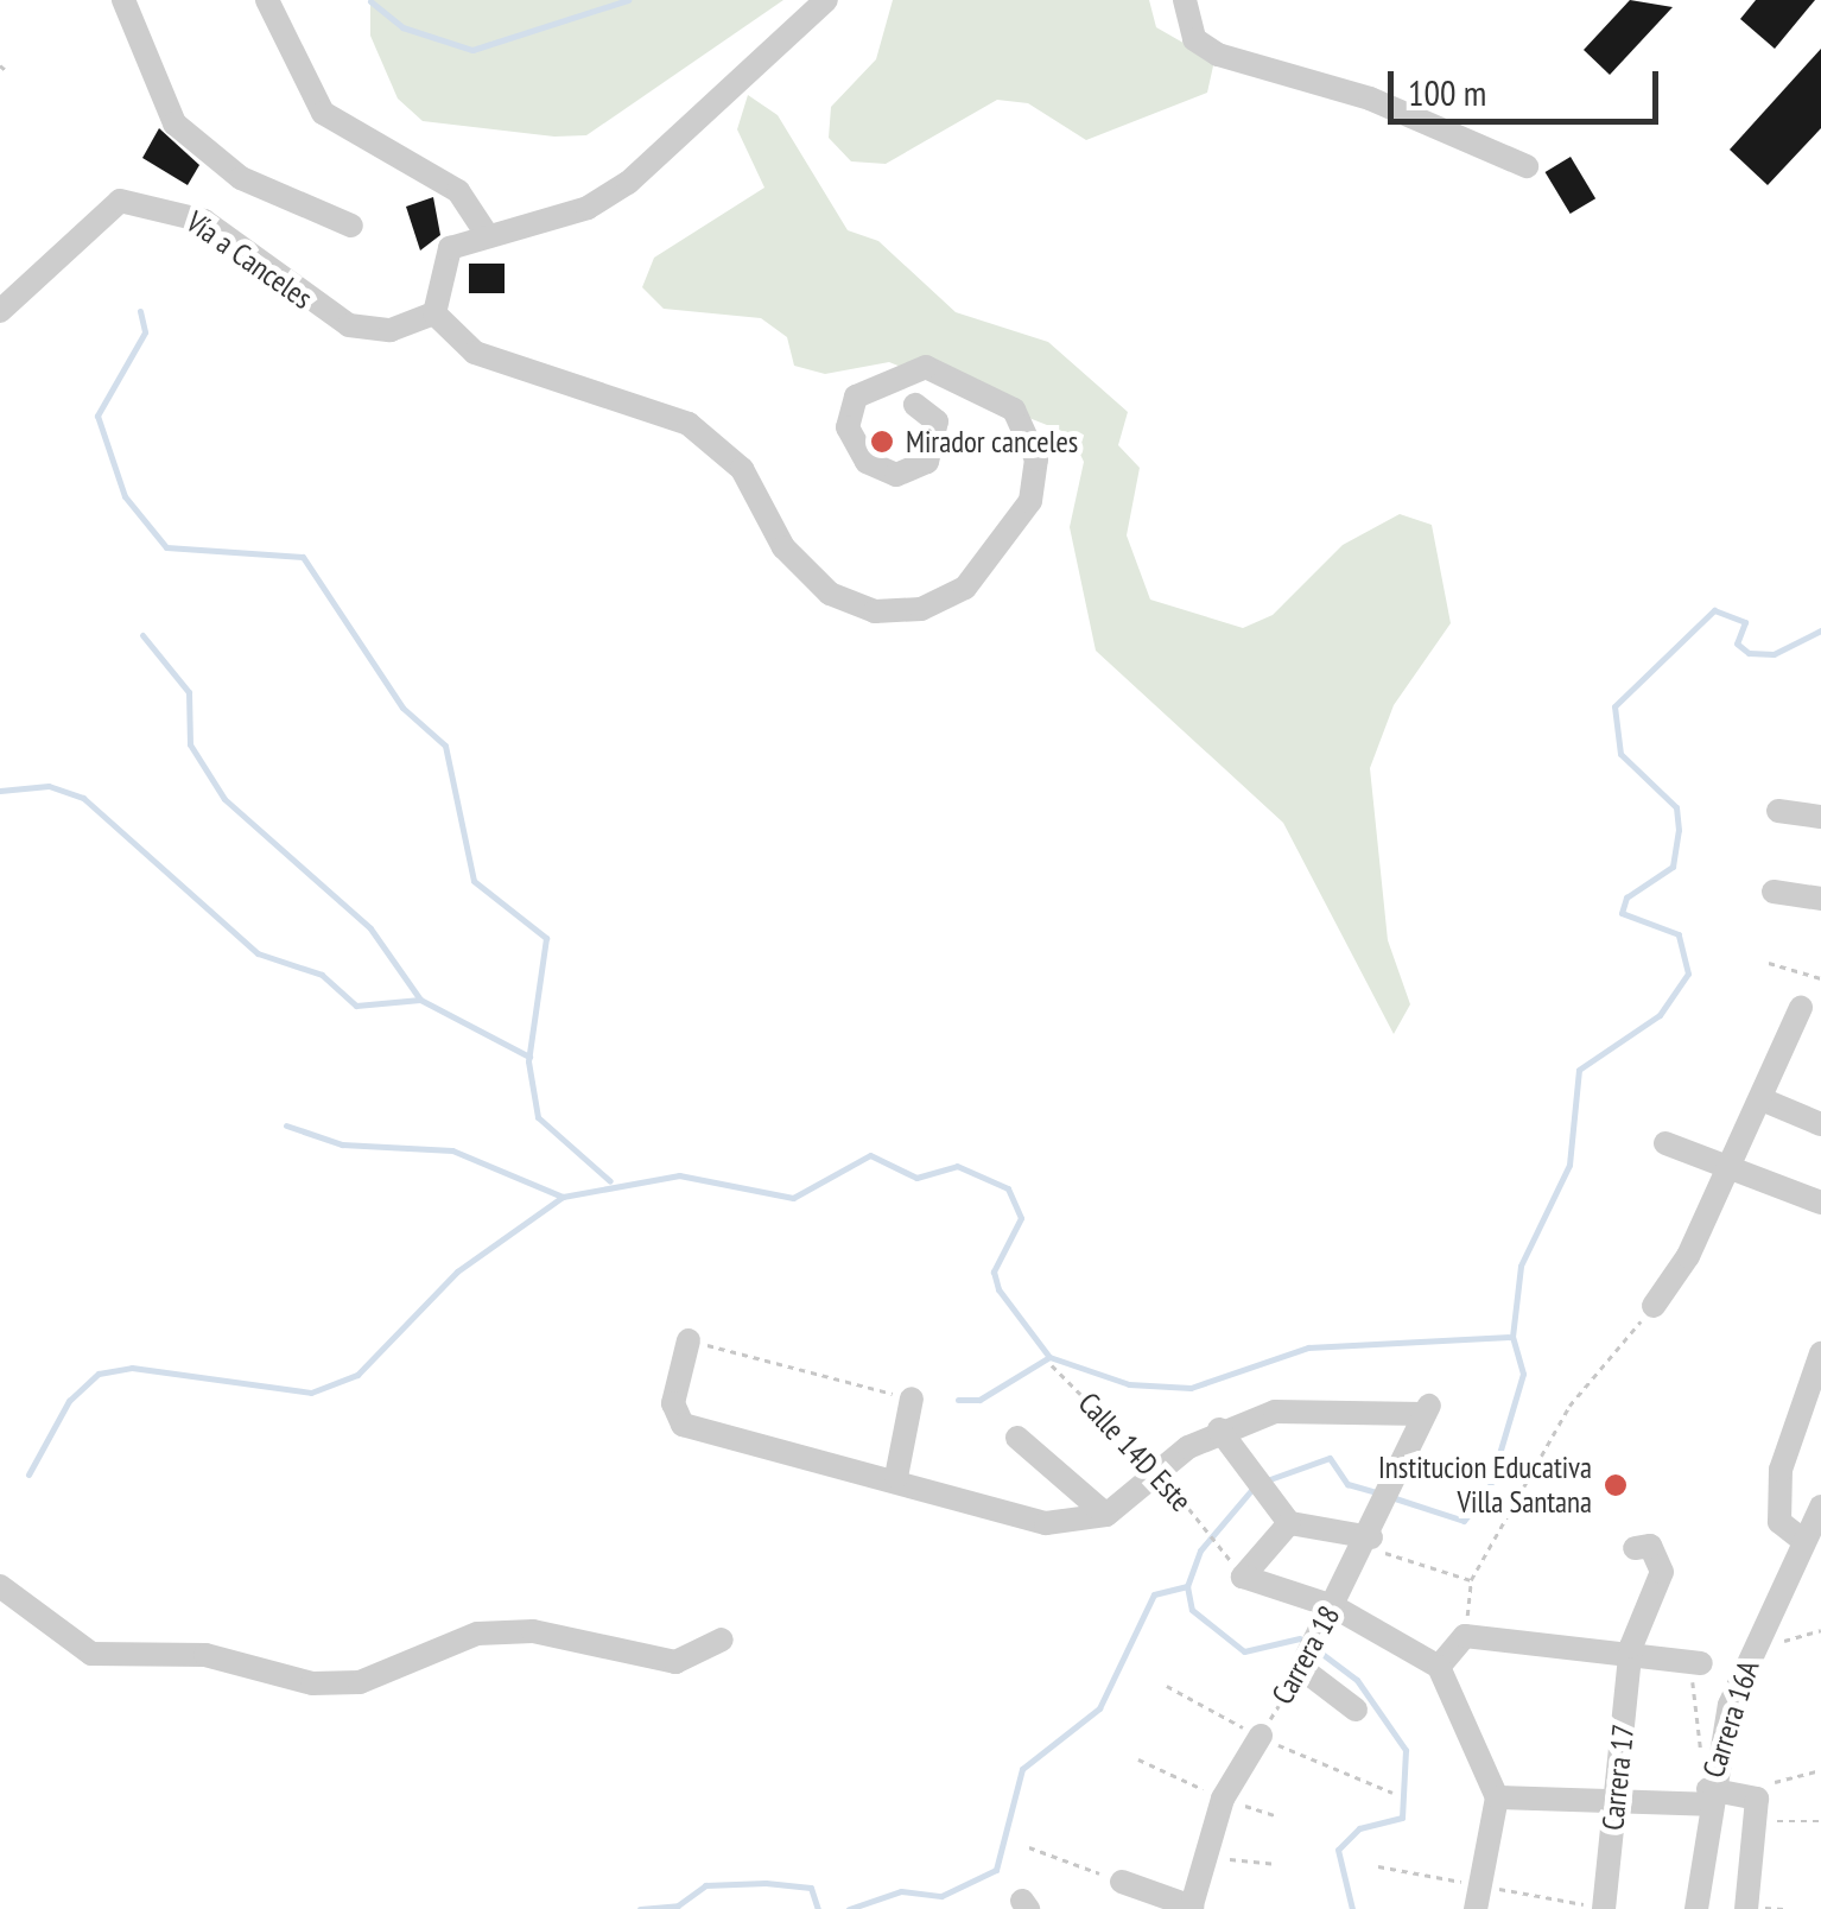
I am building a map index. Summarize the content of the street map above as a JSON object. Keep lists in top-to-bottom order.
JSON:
{
  "streets": {
    "street": [
      "Vía a Canceles",
      "Carrera 18",
      "Carrera 16A",
      "Carrera 17"
    ],
    "path": ["Calle 14D Este"]
  },
  "places": ["Mirador canceles", "Institucion Educativa Villa Santana"],
  "scale_bar": "100 m"
}
